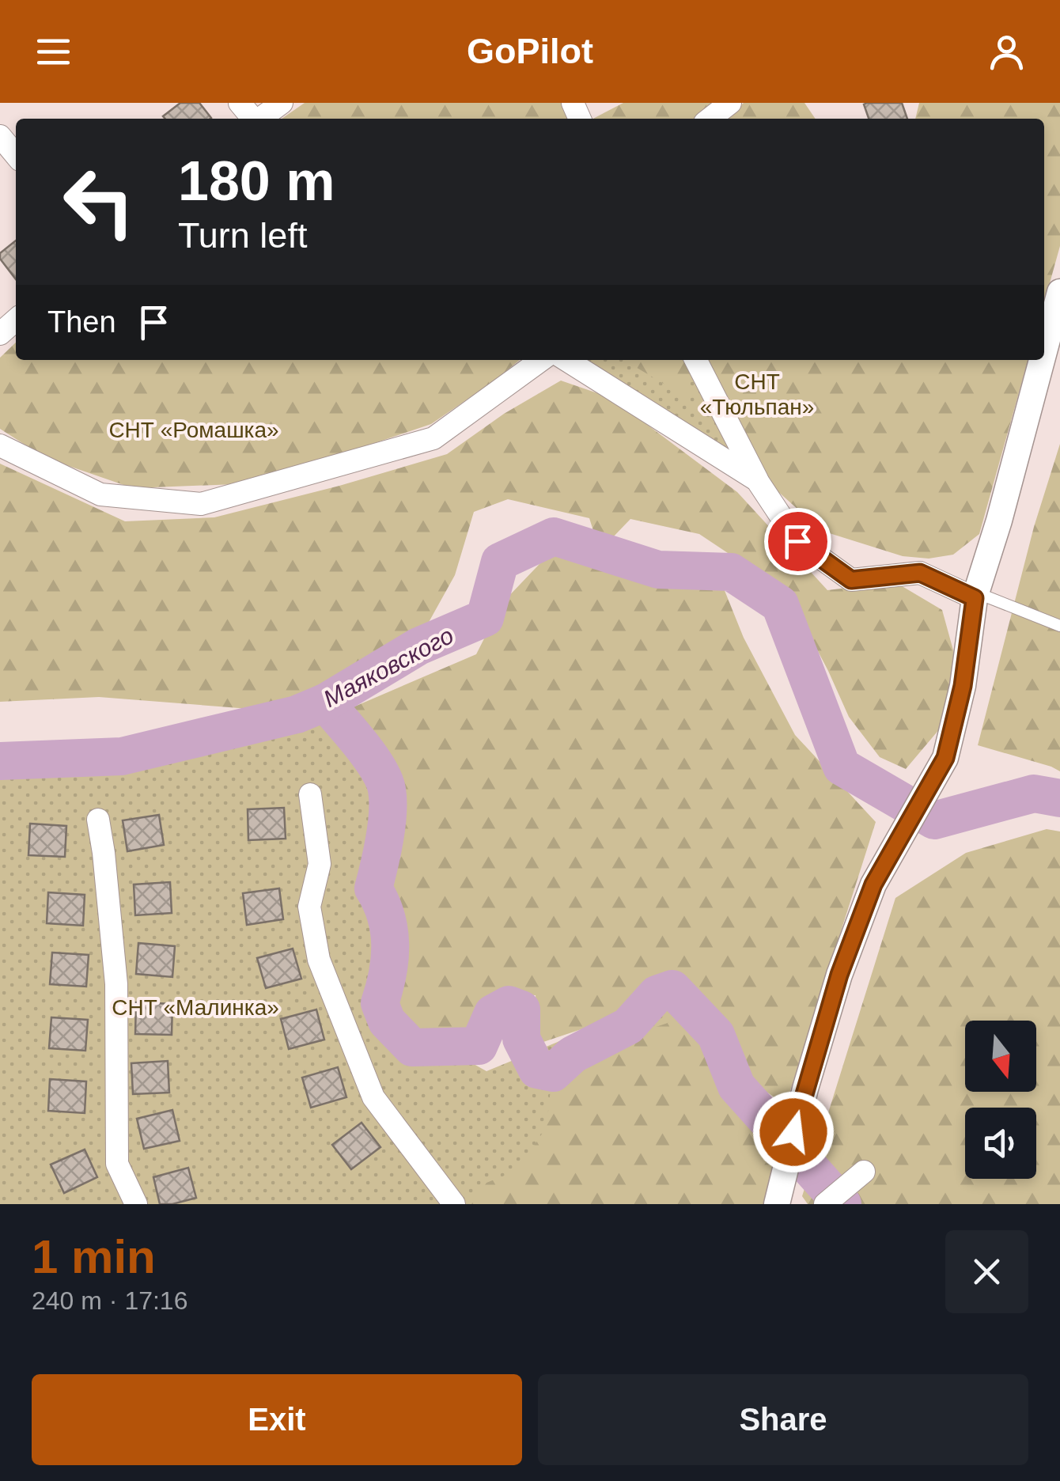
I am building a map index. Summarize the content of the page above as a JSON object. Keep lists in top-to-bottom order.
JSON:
{
  "water": ["Маяковского"],
  "parks": ["СНТ «Тюльпан»", "СНТ «Ромашка»", "СНТ «Малинка»"],
  "north": "bottom",
  "page": {
    "header": "GoPilot",
    "turn": ["180 m", "Turn left"],
    "then": "Then",
    "heading": ["1 min", "240 m · 17:16"],
    "buttons": ["Exit", "Share"]
  }
}
